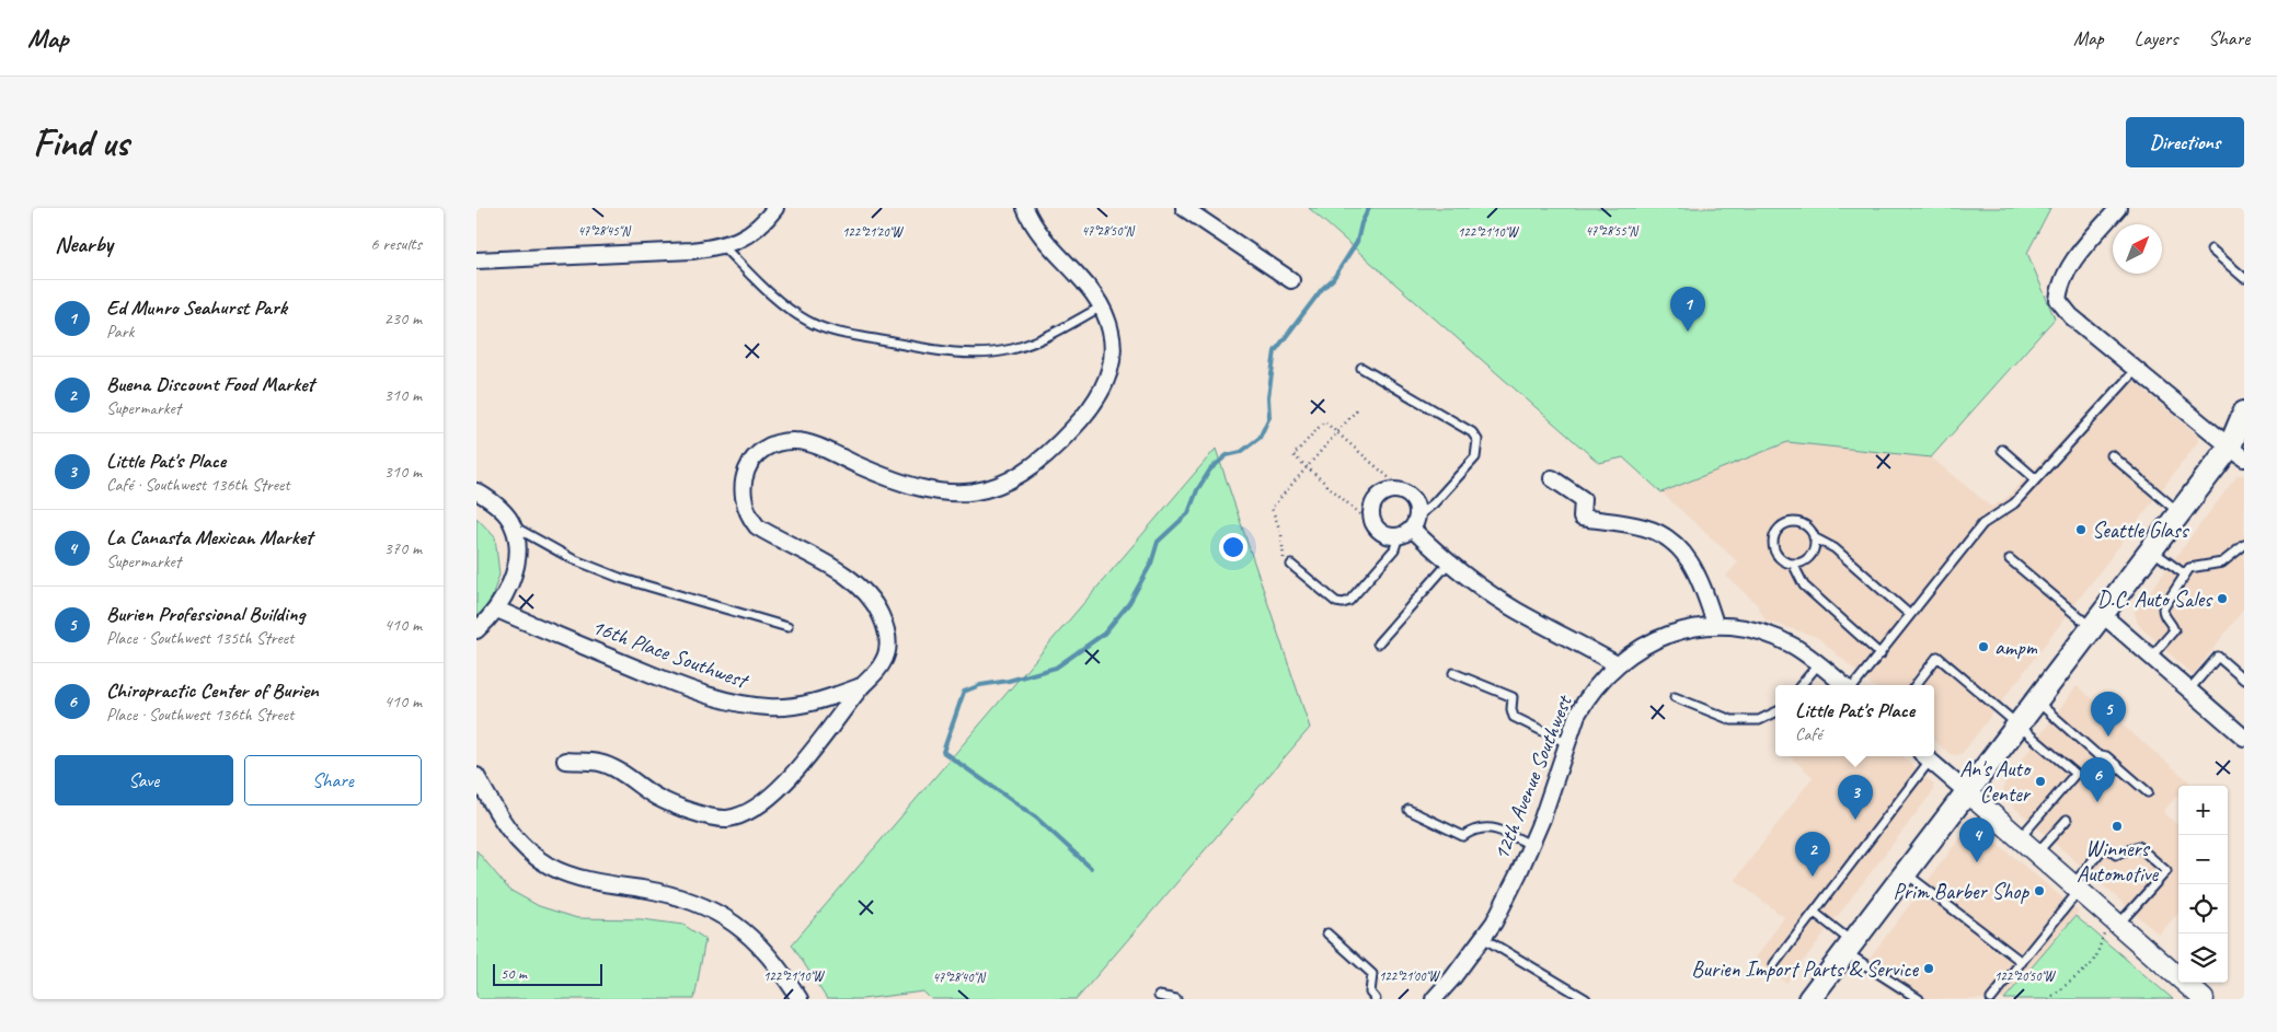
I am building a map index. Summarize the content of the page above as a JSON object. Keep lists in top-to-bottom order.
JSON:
{
  "streets": {
    "street": ["16th Place Southwest", "12th Avenue Southwest"]
  },
  "places": [
    "Seattle Glass",
    "D.C. Auto Sales",
    "ampm",
    "An's Auto Center",
    "Winners Automotive",
    "Prim Barber Shop",
    "Burien Import Parts & Service"
  ],
  "scale_bar": "50 m",
  "north": "top right",
  "page": {
    "header": "Map",
    "nav": ["Map", "Layers", "Share"],
    "buttons": [
      "Directions",
      ["Save", "Share"]
    ],
    "title": "Find us",
    "heading": ["Nearby", "6 results"],
    "list": [
      {
        "mark": "1",
        "name": "Ed Munro Seahurst Park",
        "note": "Park",
        "value": "230 m"
      },
      {
        "mark": "2",
        "name": "Buena Discount Food Market",
        "note": "Supermarket",
        "value": "310 m"
      },
      {
        "mark": "3",
        "name": "Little Pat's Place",
        "note": "Café · Southwest 136th Street",
        "value": "310 m"
      },
      {
        "mark": "4",
        "name": "La Canasta Mexican Market",
        "note": "Supermarket",
        "value": "370 m"
      },
      {
        "mark": "5",
        "name": "Burien Professional Building",
        "note": "Place · Southwest 135th Street",
        "value": "410 m"
      },
      {
        "mark": "6",
        "name": "Chiropractic Center of Burien",
        "note": "Place · Southwest 136th Street",
        "value": "410 m"
      }
    ],
    "pins": [
      "1",
      "5",
      "6",
      "3",
      "4",
      "2"
    ],
    "popup": ["Little Pat's Place", "Café"],
    "map_buttons": ["+", "−"],
    "scale": "50 m"
  },
  "coordinates": [
    "47°28'45\"N",
    "47°28'55\"N",
    "47°28'50\"N",
    "122°21'20\"W",
    "122°21'10\"W",
    "122°21'00\"W",
    "122°20'50\"W",
    "47°28'40\"N"
  ]
}
